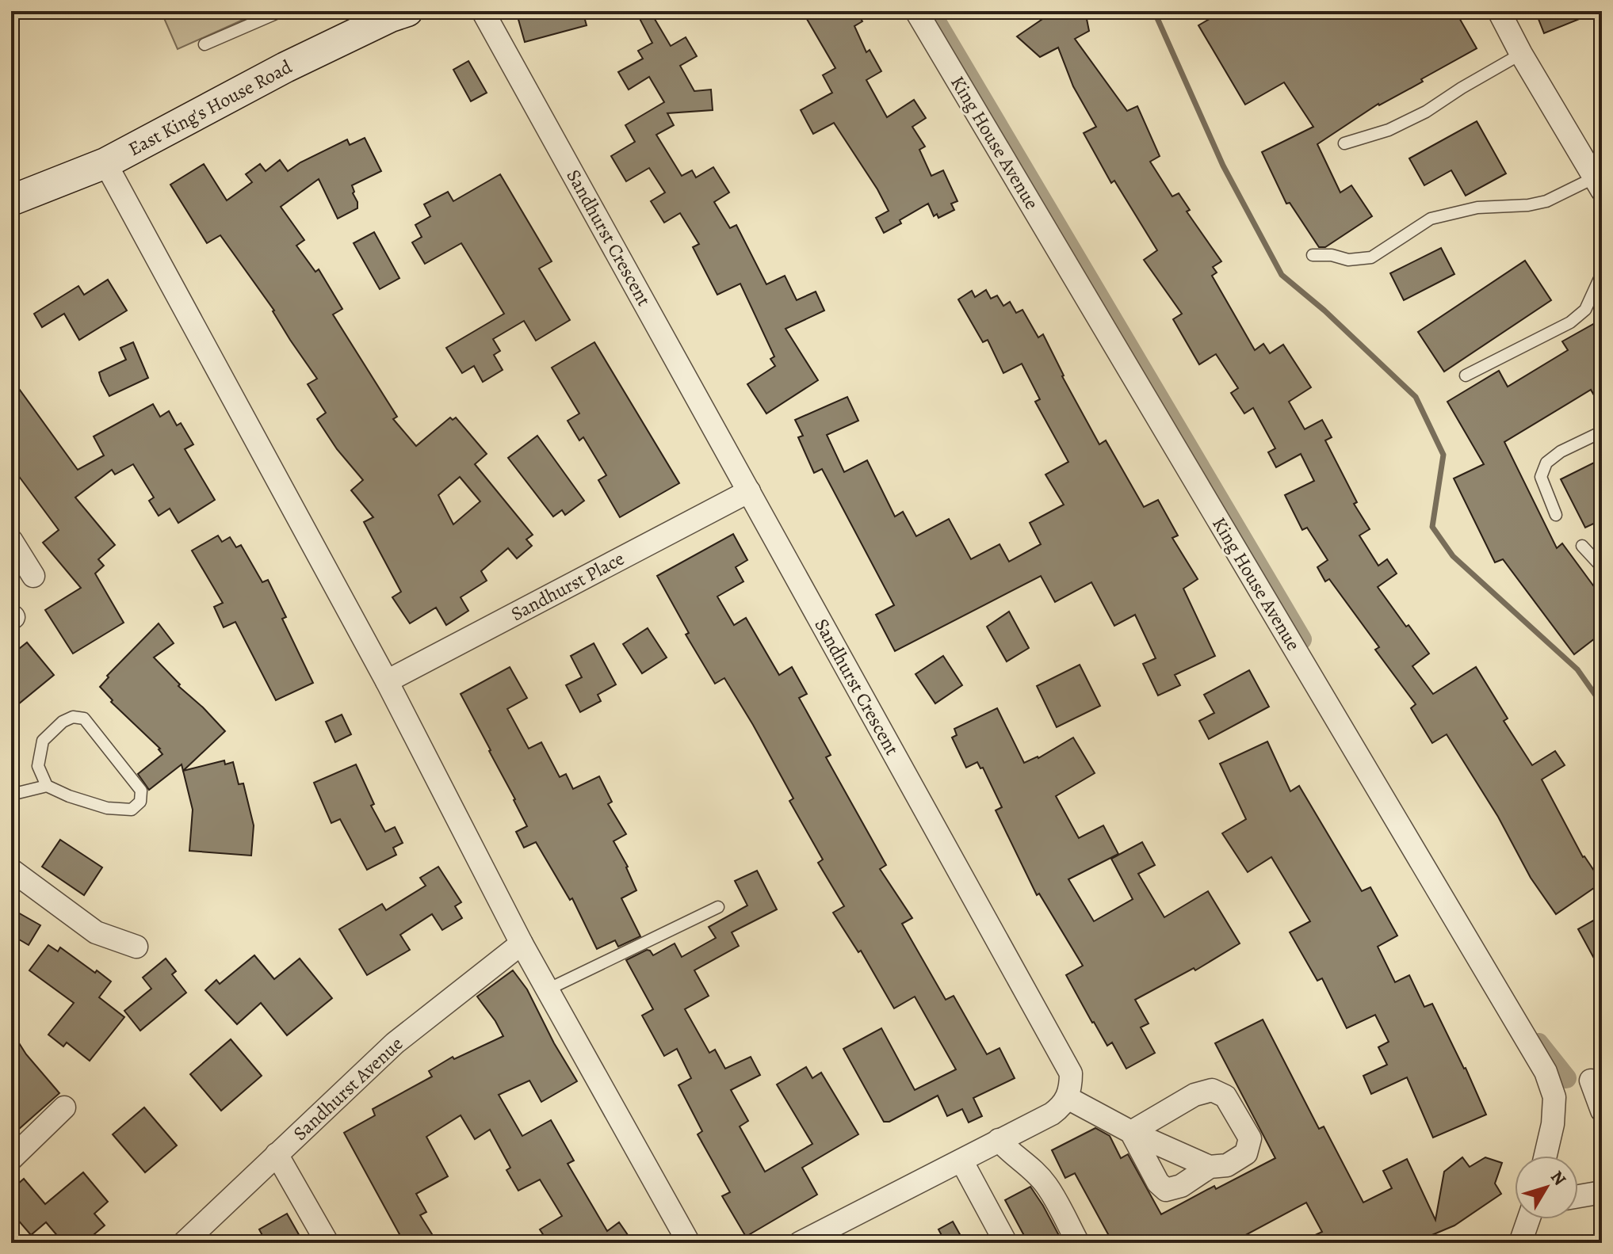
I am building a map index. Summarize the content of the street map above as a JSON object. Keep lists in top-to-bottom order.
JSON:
{
  "streets": {
    "main road": ["East King's House Road"],
    "street": [
      "King House Avenue",
      "Sandhurst Crescent",
      "Sandhurst Place",
      "Sandhurst Avenue"
    ]
  },
  "crossings": [
    ["Sandhurst Crescent", "Sandhurst Place"]
  ],
  "north": "top right"
}
